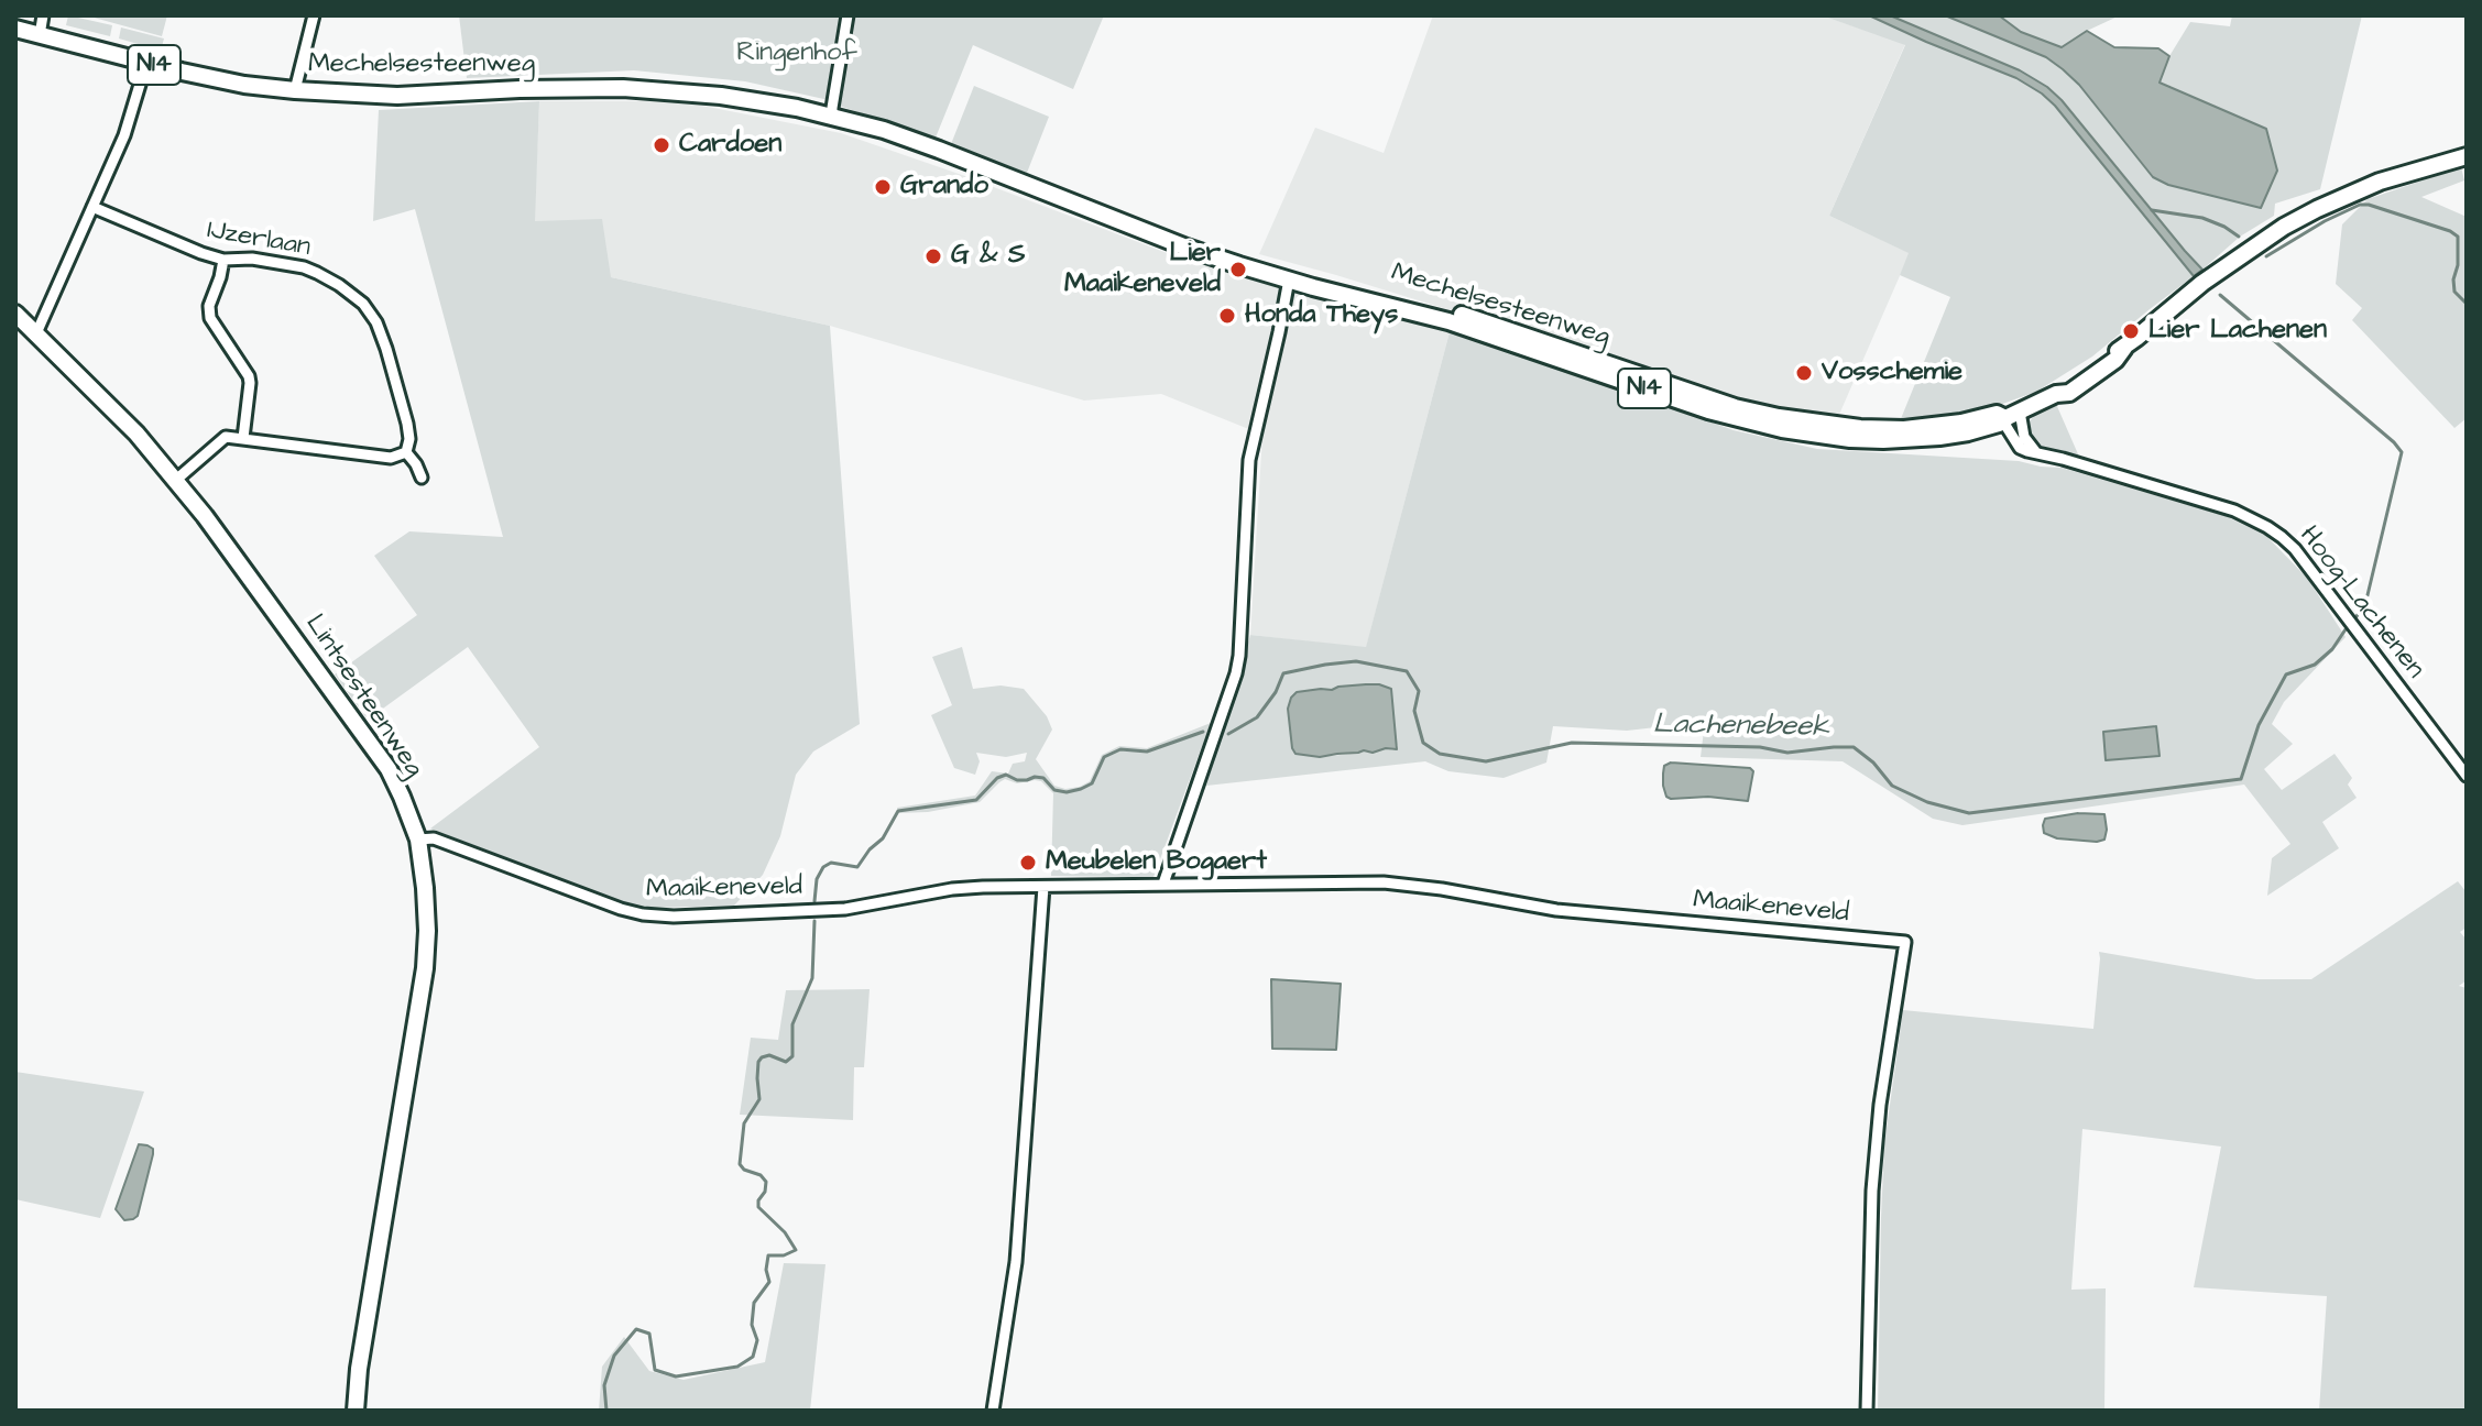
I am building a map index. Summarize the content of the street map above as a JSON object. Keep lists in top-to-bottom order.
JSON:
{
  "streets": {
    "main road": ["N14", "Mechelsesteenweg", "Lintsesteenweg"],
    "street": ["IJzerlaan", "Hoog-Lachenen", "Maaikeneveld"]
  },
  "crossings": [
    ["Mechelsesteenweg", "Hoog-Lachenen"],
    ["Lintsesteenweg", "Maaikeneveld"]
  ],
  "water": ["Lachenebeek"],
  "parks": ["Ringenhof"],
  "places": [
    "Cardoen",
    "Grando",
    "G & S",
    "Lier Maaikeneveld",
    "Honda Theys",
    "Lier Lachenen",
    "Vosschemie",
    "Meubelen Bogaert"
  ]
}
